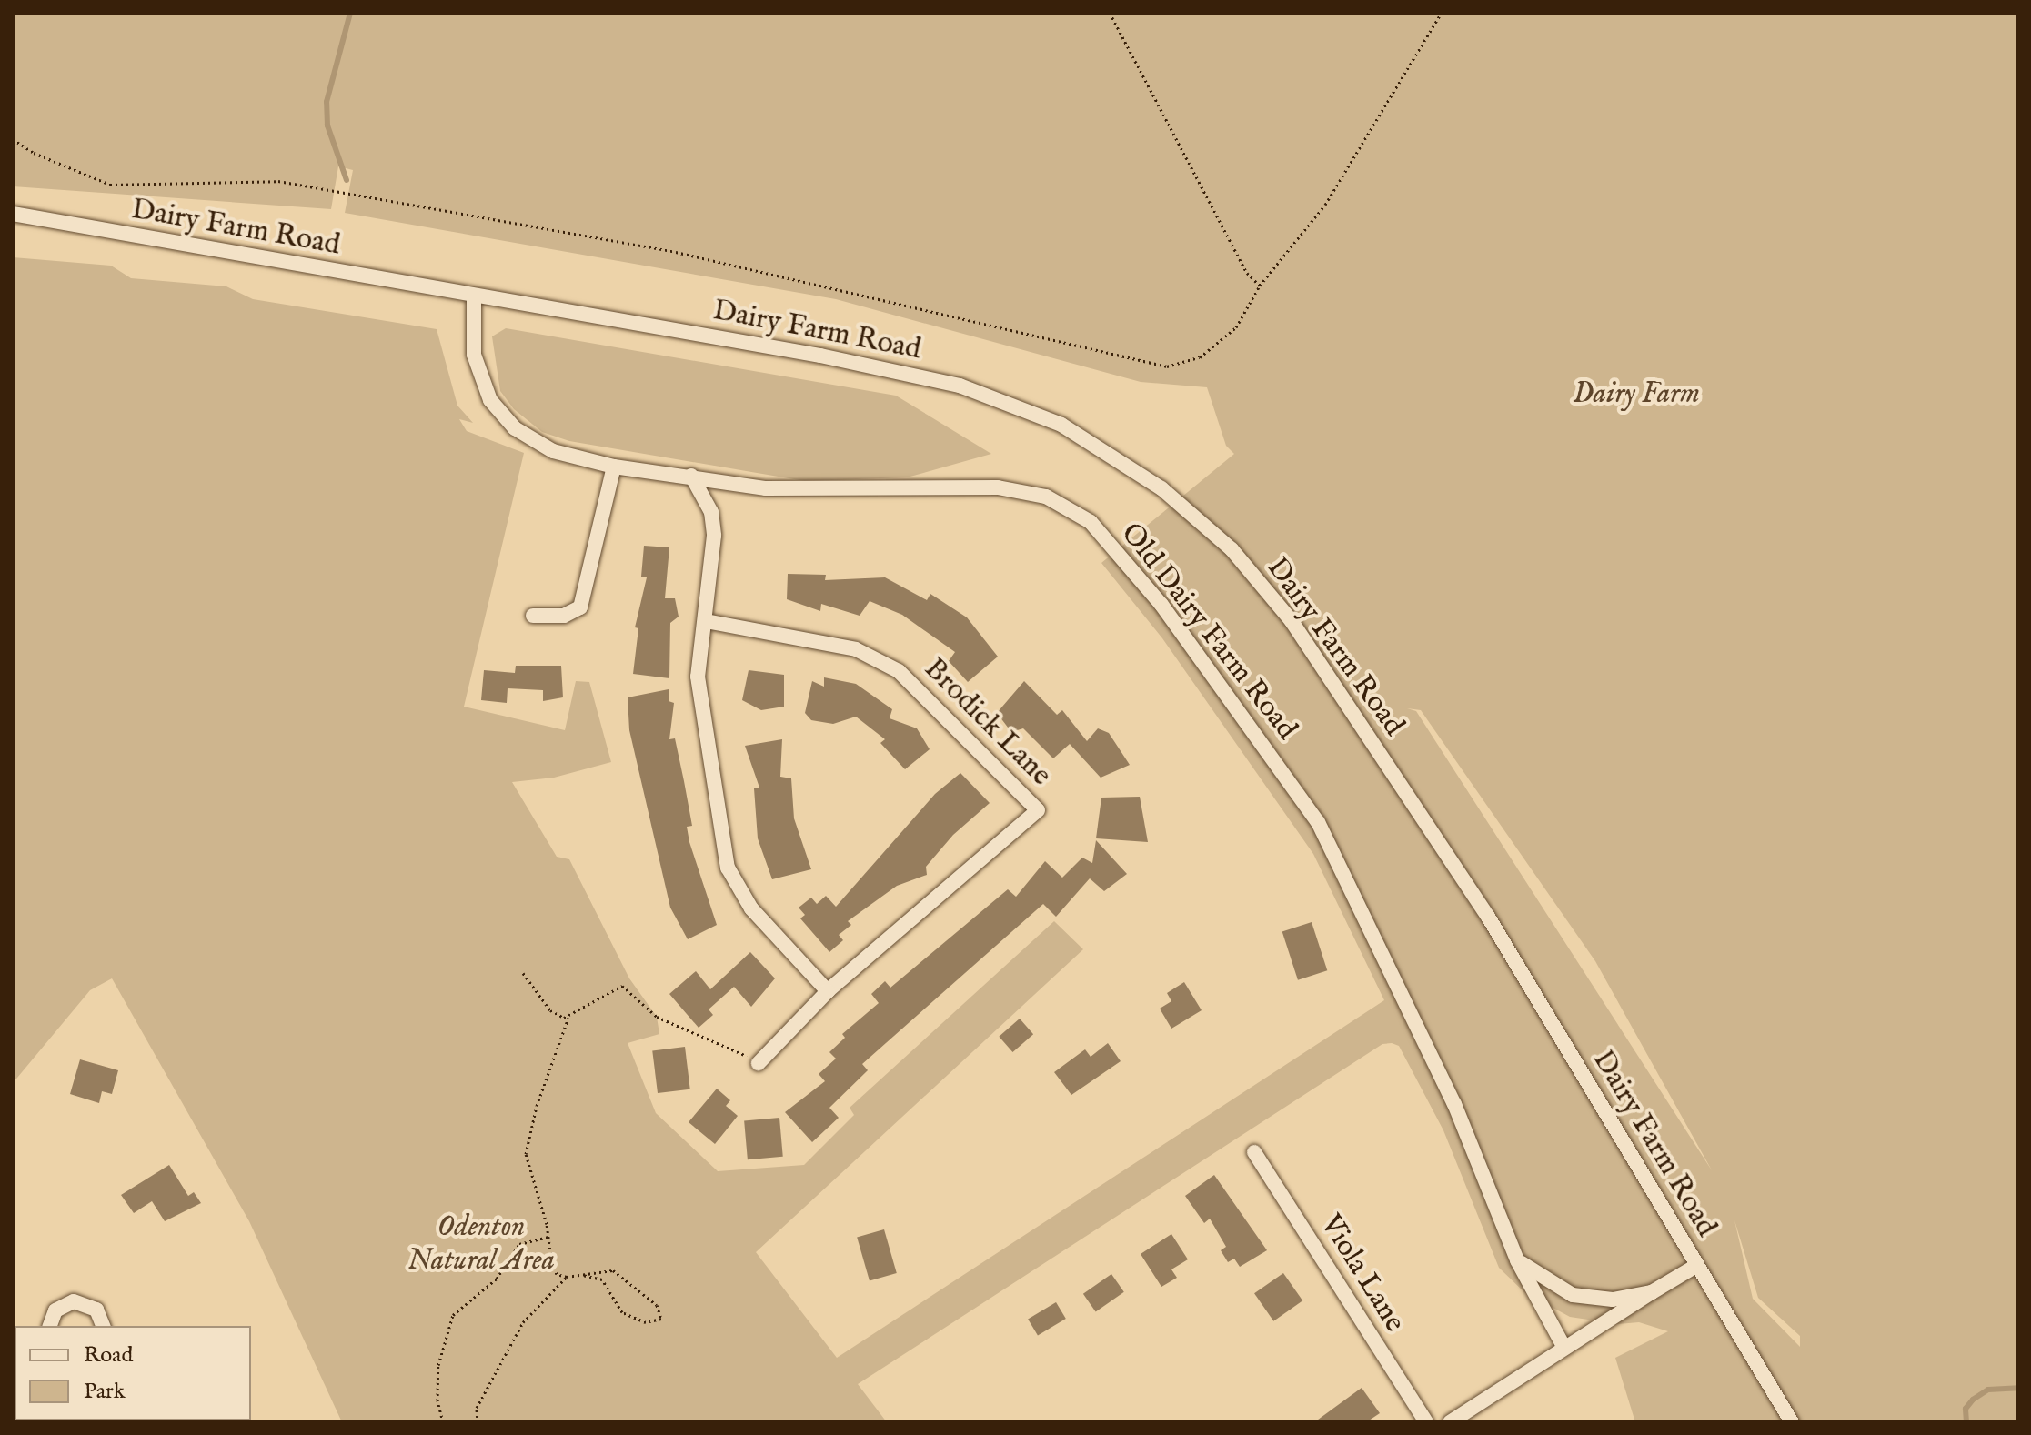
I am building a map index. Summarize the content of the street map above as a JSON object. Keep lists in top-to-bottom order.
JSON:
{
  "streets": {
    "street": [
      "Dairy Farm Road",
      "Old Dairy Farm Road",
      "Brodick Lane",
      "Viola Lane"
    ]
  },
  "crossings": [
    ["Dairy Farm Road", "Old Dairy Farm Road"]
  ],
  "parks": ["Dairy Farm", "Odenton Natural Area"],
  "legend": ["Road", "Park"]
}
